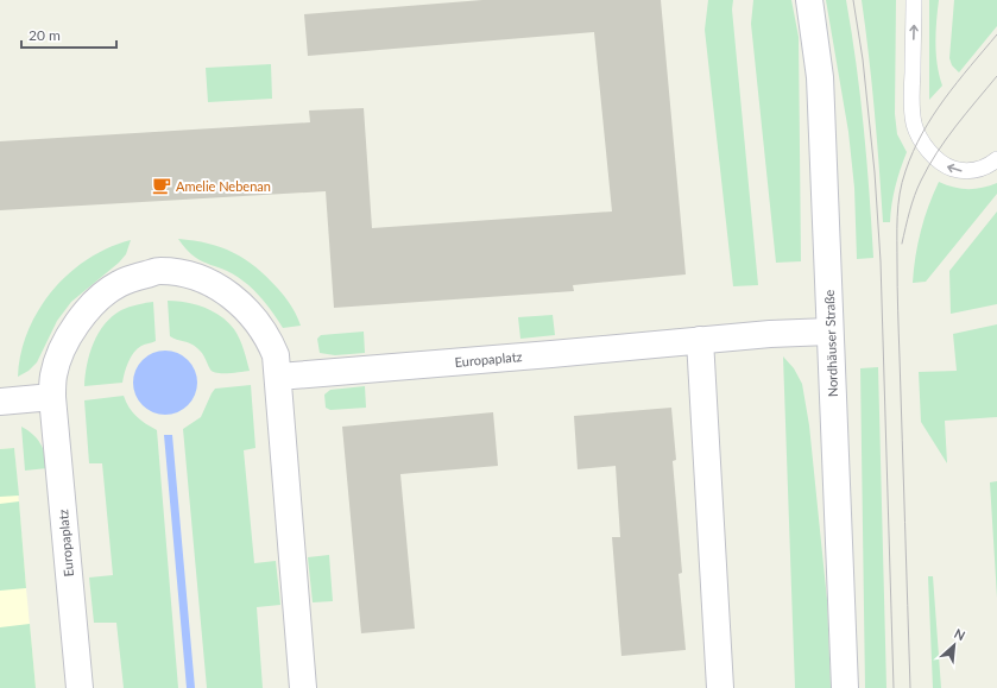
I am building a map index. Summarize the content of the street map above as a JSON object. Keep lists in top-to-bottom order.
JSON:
{
  "streets": {
    "street": ["Nordhäuser Straße", "Europaplatz"]
  },
  "crossings": [
    ["Nordhäuser Straße", "Europaplatz"]
  ],
  "places": {
    "cafe": ["Amelie Nebenan"]
  },
  "scale_bar": "20 m",
  "north": "top right"
}
